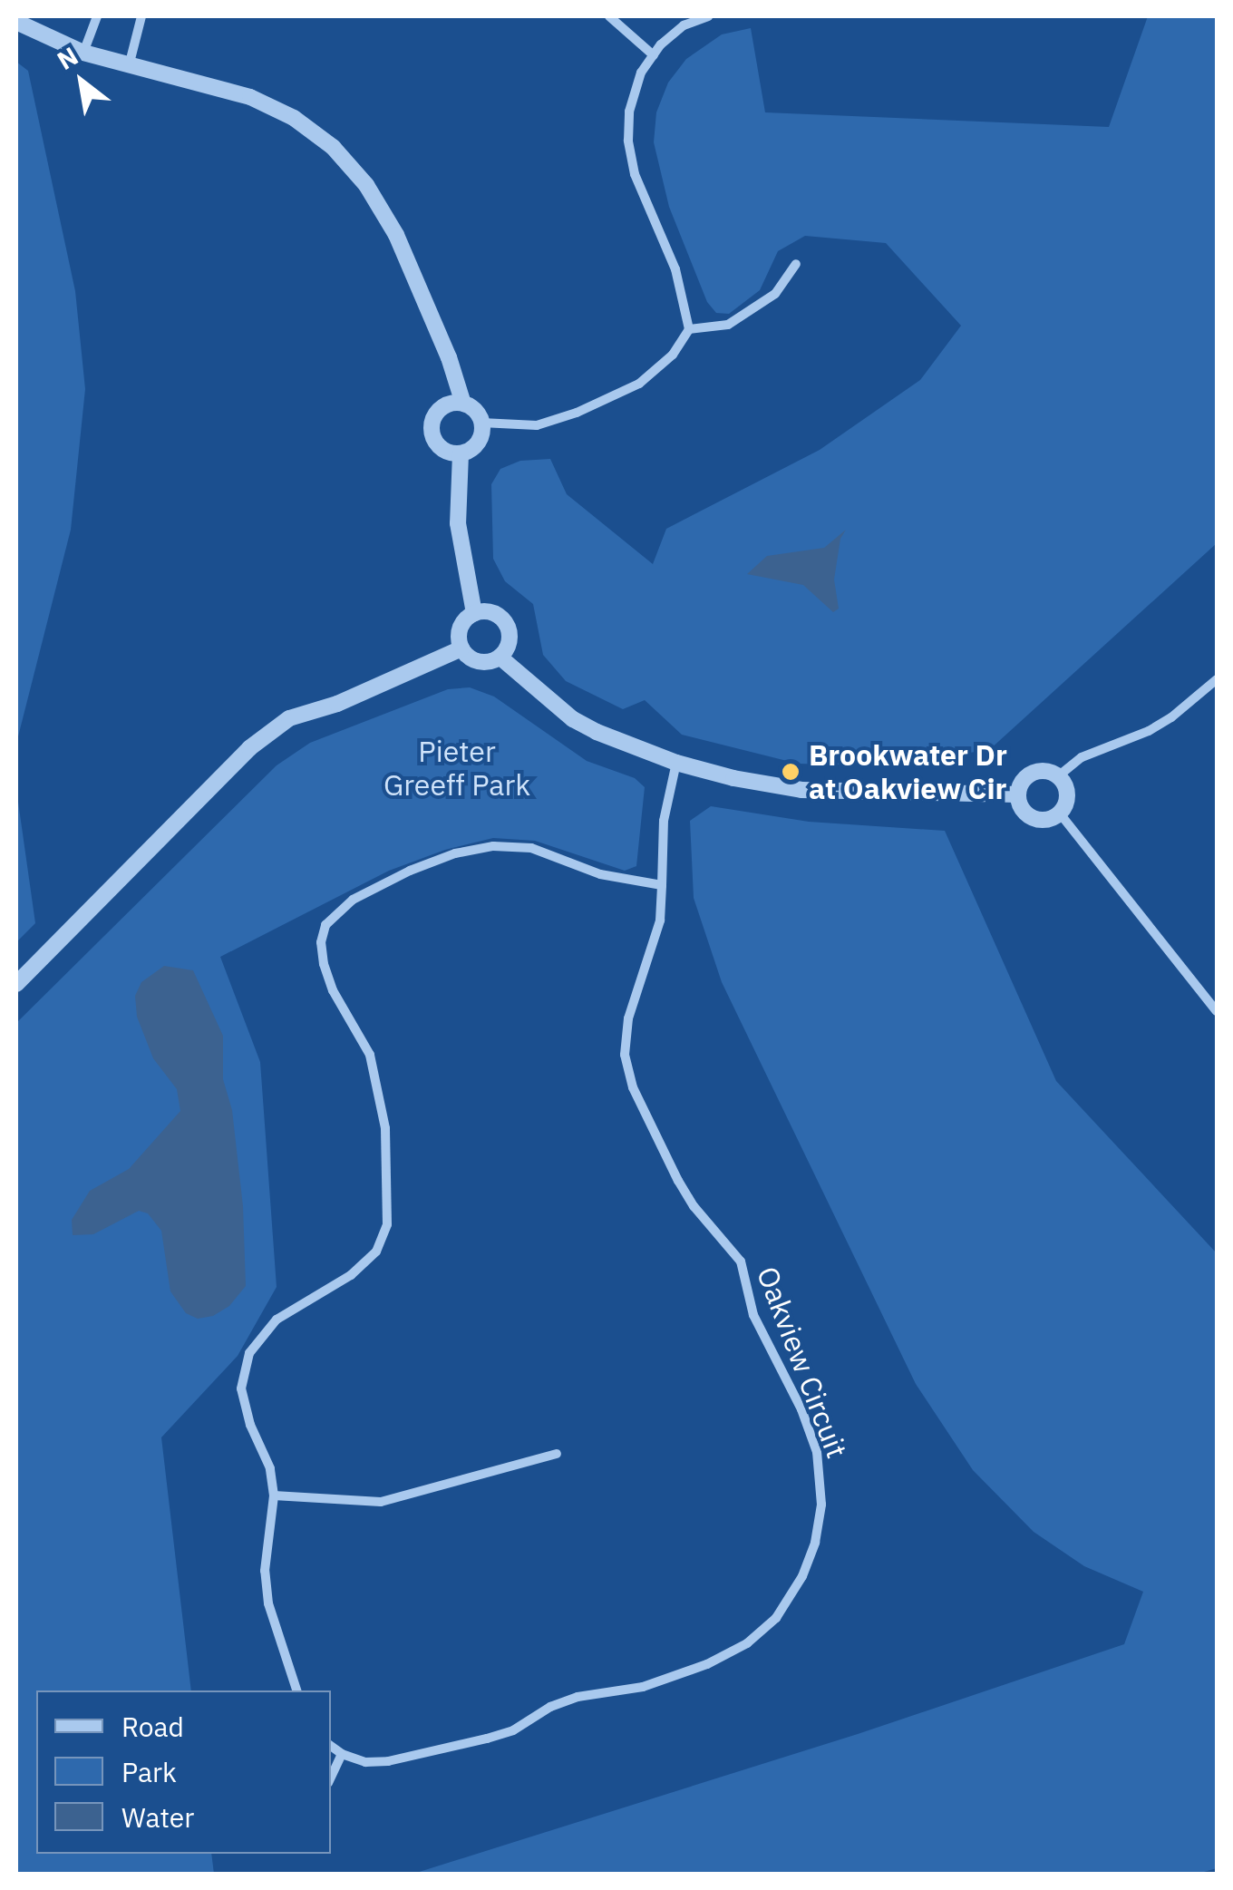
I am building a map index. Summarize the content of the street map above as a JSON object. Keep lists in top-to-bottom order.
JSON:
{
  "streets": {
    "street": ["Oakview Circuit"]
  },
  "parks": ["Pieter Greeff Park"],
  "places": ["Brookwater Dr at Oakview Cir"],
  "legend": ["Road", "Park", "Water"],
  "north": "top left"
}
